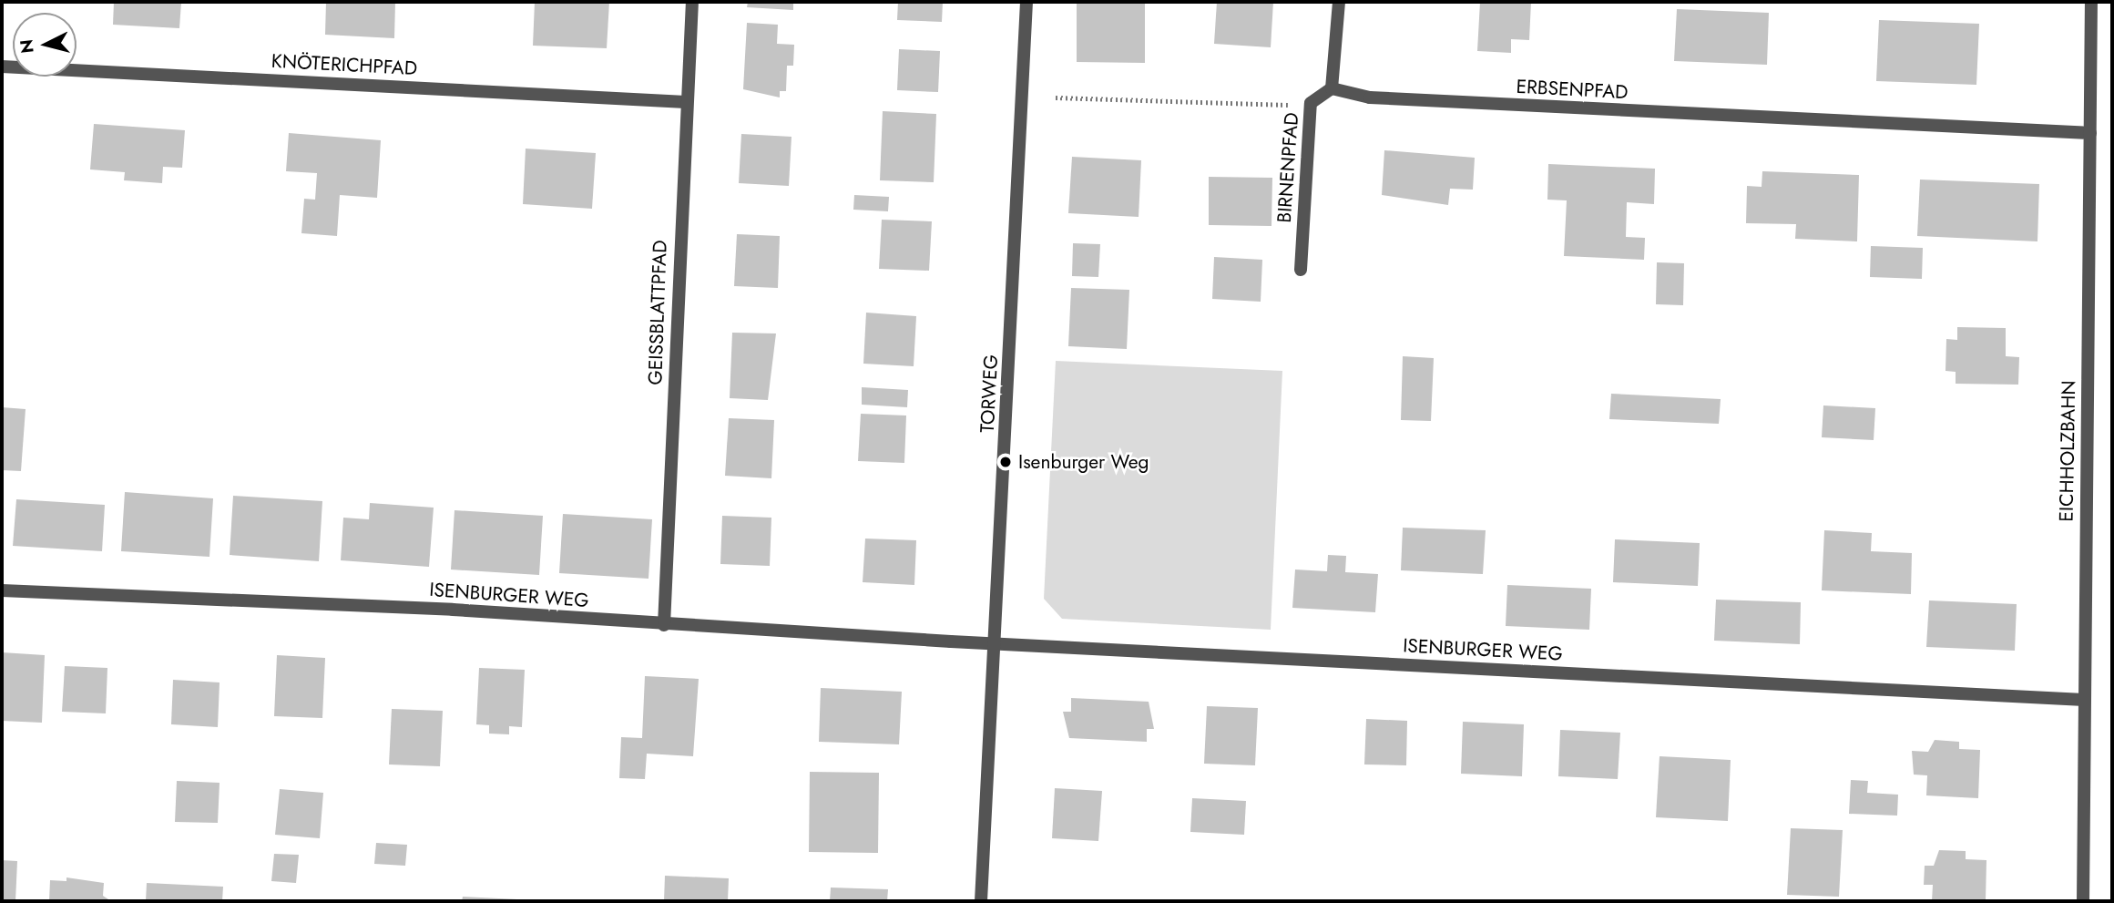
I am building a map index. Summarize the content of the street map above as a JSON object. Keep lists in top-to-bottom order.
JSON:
{
  "streets": {
    "street": [
      "KNÖTERICHPFAD",
      "ERBSENPFAD",
      "BIRNENPFAD",
      "GEISSBLATTPFAD",
      "TORWEG",
      "EICHHOLZBAHN",
      "ISENBURGER WEG"
    ]
  },
  "crossings": [
    ["KNÖTERICHPFAD", "GEISSBLATTPFAD"],
    ["ERBSENPFAD", "BIRNENPFAD"],
    ["ERBSENPFAD", "EICHHOLZBAHN"],
    ["GEISSBLATTPFAD", "ISENBURGER WEG"],
    ["TORWEG", "ISENBURGER WEG"],
    ["EICHHOLZBAHN", "ISENBURGER WEG"]
  ],
  "places": ["Isenburger Weg"],
  "north": "left"
}
